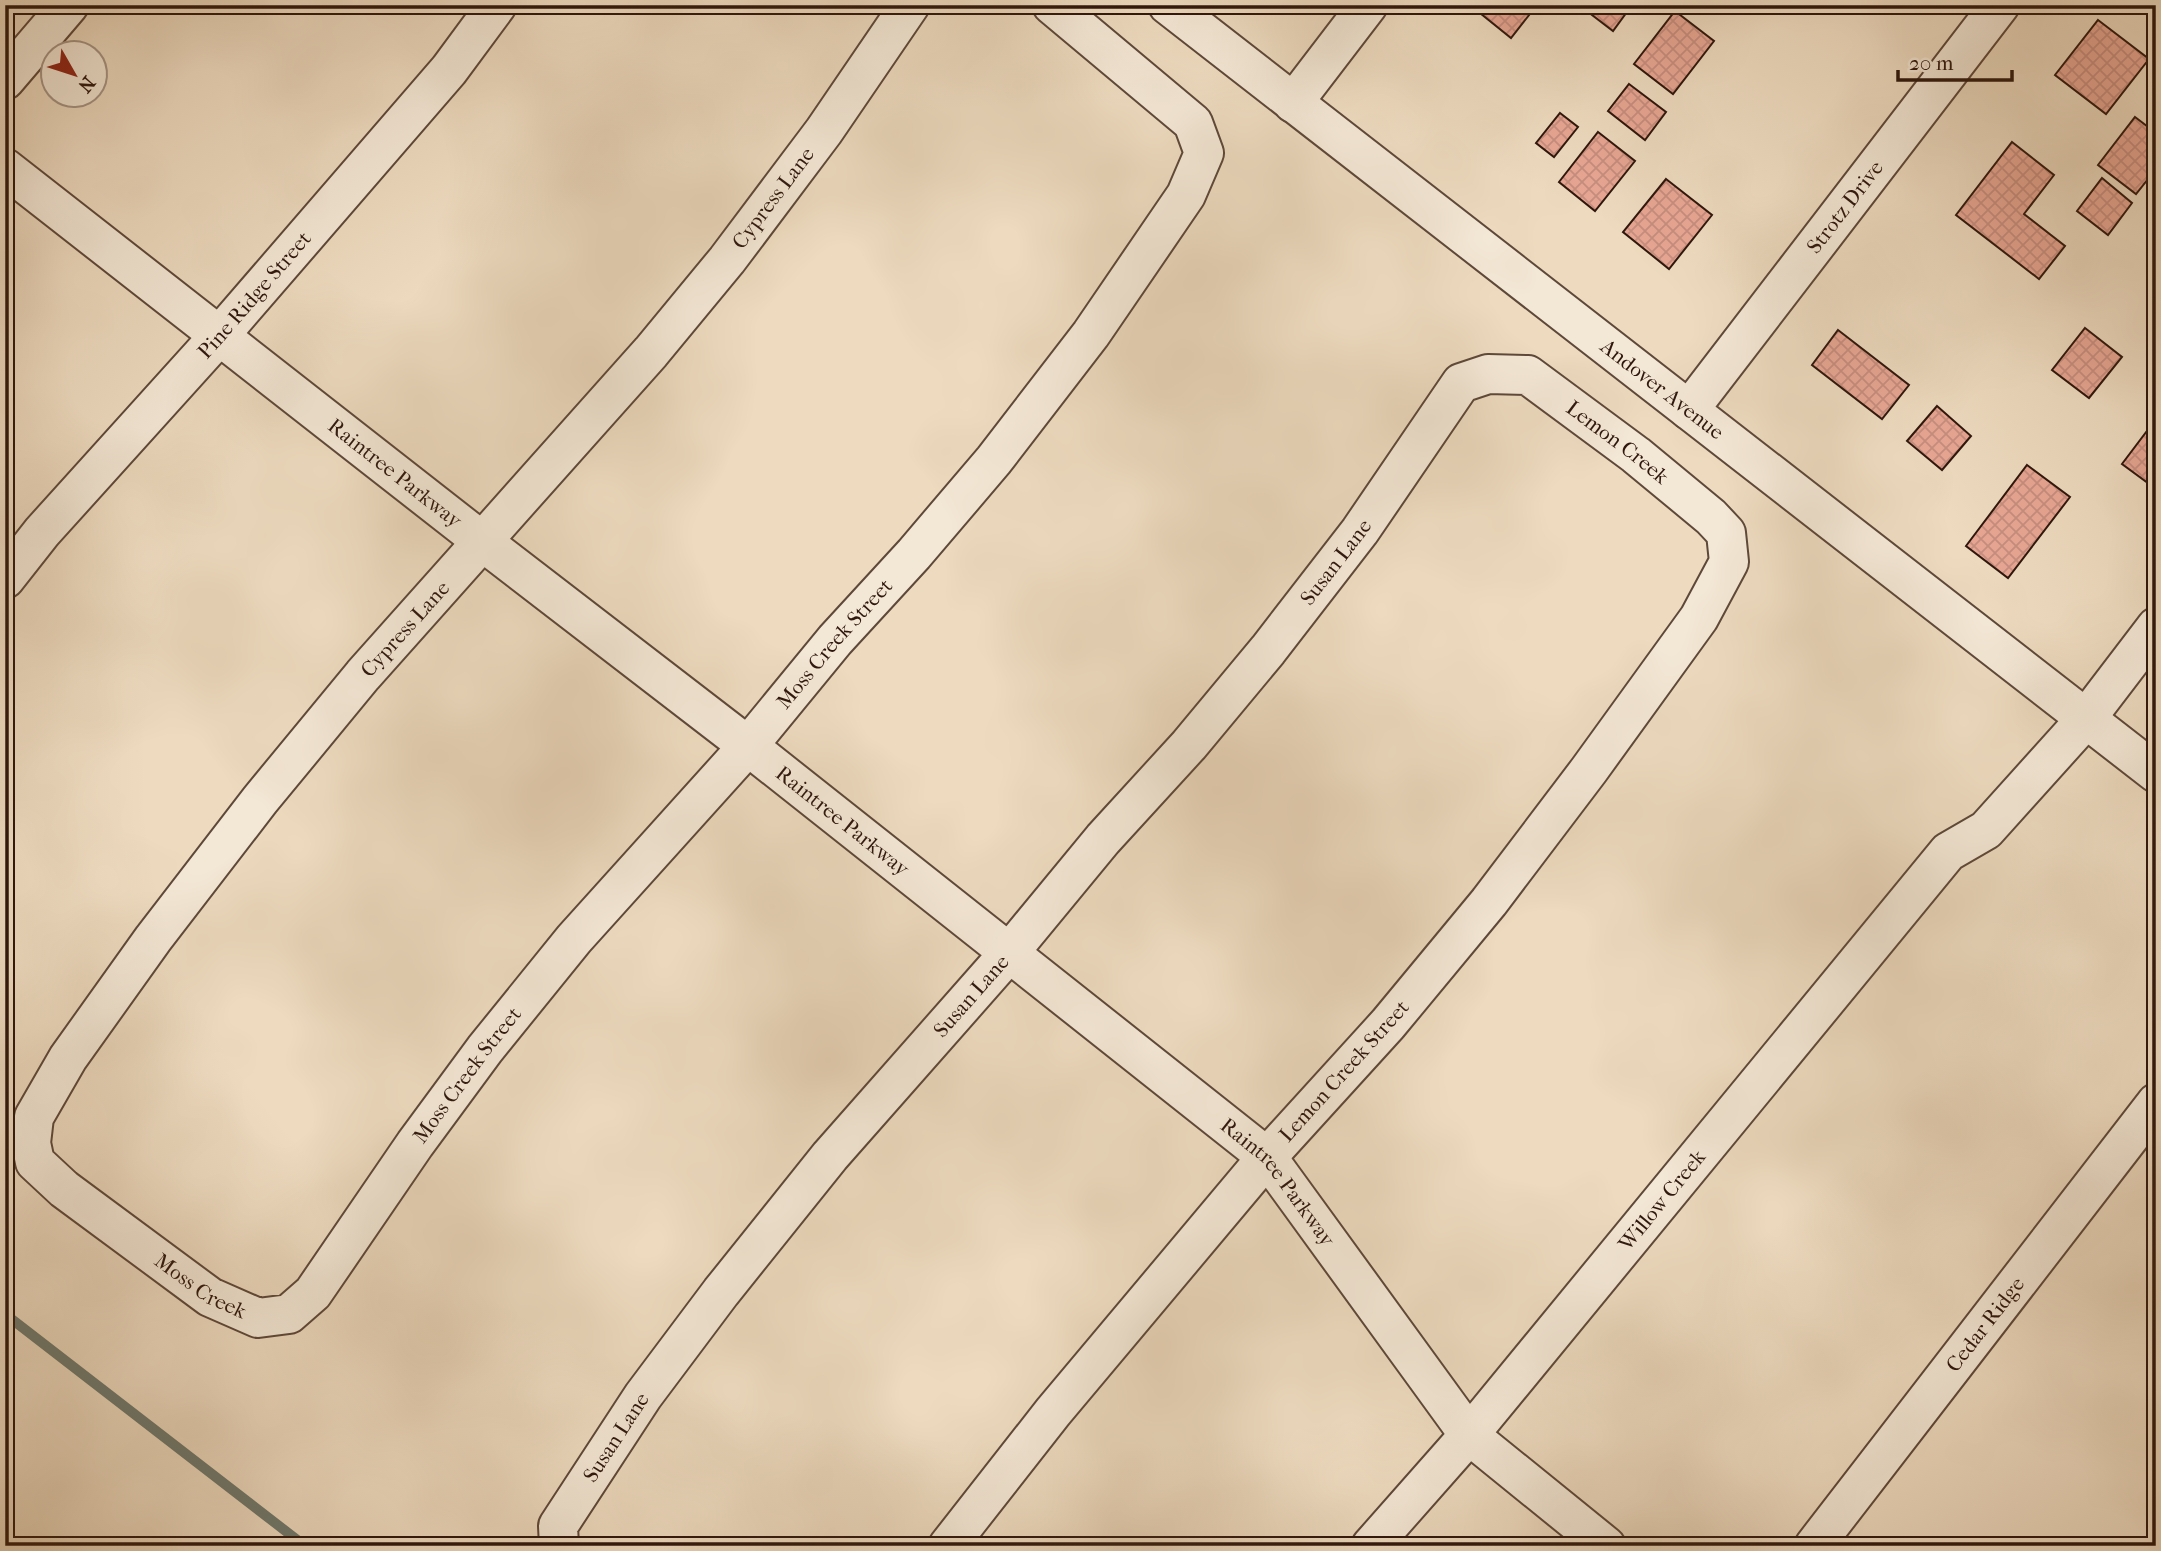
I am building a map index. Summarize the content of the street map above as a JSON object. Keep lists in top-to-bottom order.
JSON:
{
  "streets": {
    "street": [
      "Cypress Lane",
      "Strotz Drive",
      "Pine Ridge Street",
      "Andover Avenue",
      "Lemon Creek",
      "Raintree Parkway",
      "Susan Lane",
      "Moss Creek Street",
      "Lemon Creek Street",
      "Willow Creek",
      "Moss Creek",
      "Cedar Ridge"
    ]
  },
  "crossings": [
    ["Cypress Lane", "Raintree Parkway"],
    ["Cypress Lane", "Moss Creek"],
    ["Strotz Drive", "Andover Avenue"],
    ["Pine Ridge Street", "Raintree Parkway"],
    ["Andover Avenue", "Willow Creek"],
    ["Lemon Creek", "Susan Lane"],
    ["Lemon Creek", "Lemon Creek Street"],
    ["Raintree Parkway", "Susan Lane"],
    ["Raintree Parkway", "Moss Creek Street"],
    ["Raintree Parkway", "Lemon Creek Street"],
    ["Raintree Parkway", "Willow Creek"],
    ["Moss Creek Street", "Moss Creek"]
  ],
  "scale_bar": "20 m",
  "north": "bottom right"
}
